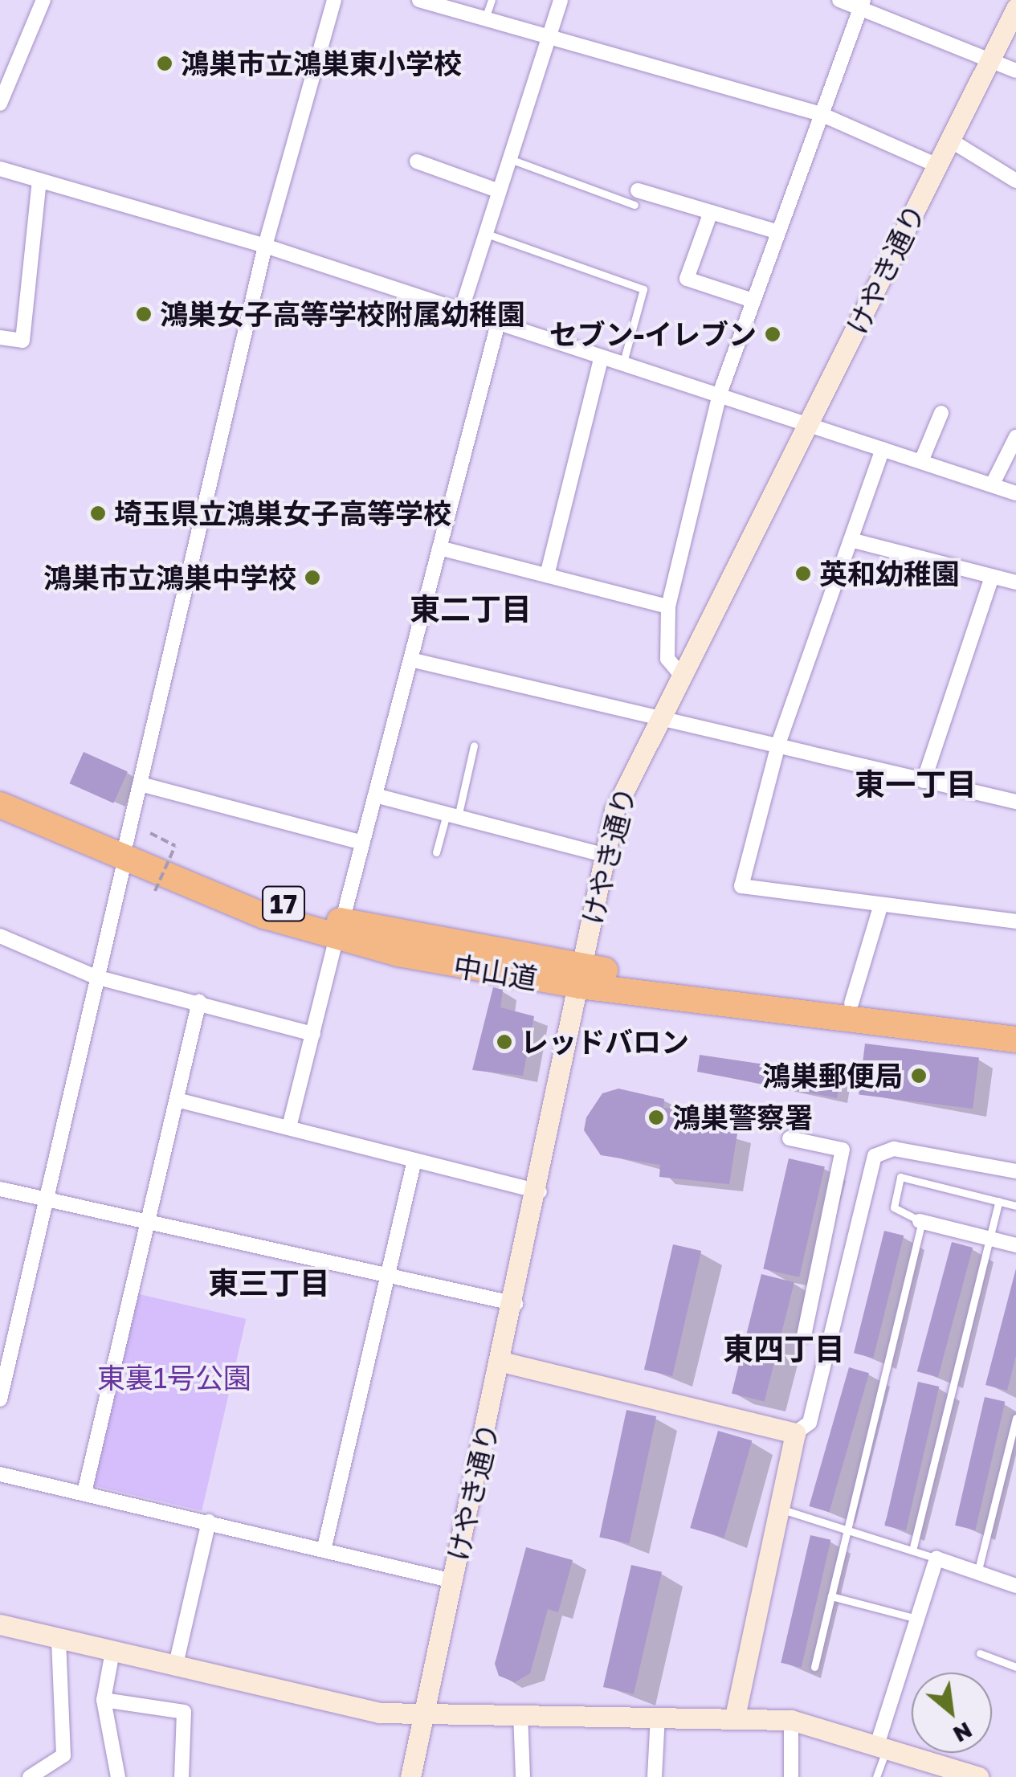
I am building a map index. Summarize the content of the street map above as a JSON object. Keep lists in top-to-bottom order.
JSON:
{
  "streets": {
    "highway": ["17", "中山道"],
    "street": ["けやき通り"]
  },
  "crossings": [
    ["けやき通り", "中山道"]
  ],
  "districts": [
    "東二丁目",
    "東一丁目",
    "東三丁目",
    "東四丁目"
  ],
  "parks": ["東裏1号公園"],
  "places": [
    "鴻巣市立鴻巣東小学校",
    "鴻巣女子高等学校附属幼稚園",
    "セブン-イレブン",
    "埼玉県立鴻巣女子高等学校",
    "英和幼稚園",
    "鴻巣市立鴻巣中学校",
    "レッドバロン",
    "鴻巣郵便局",
    "鴻巣警察署"
  ],
  "north": "bottom right"
}
